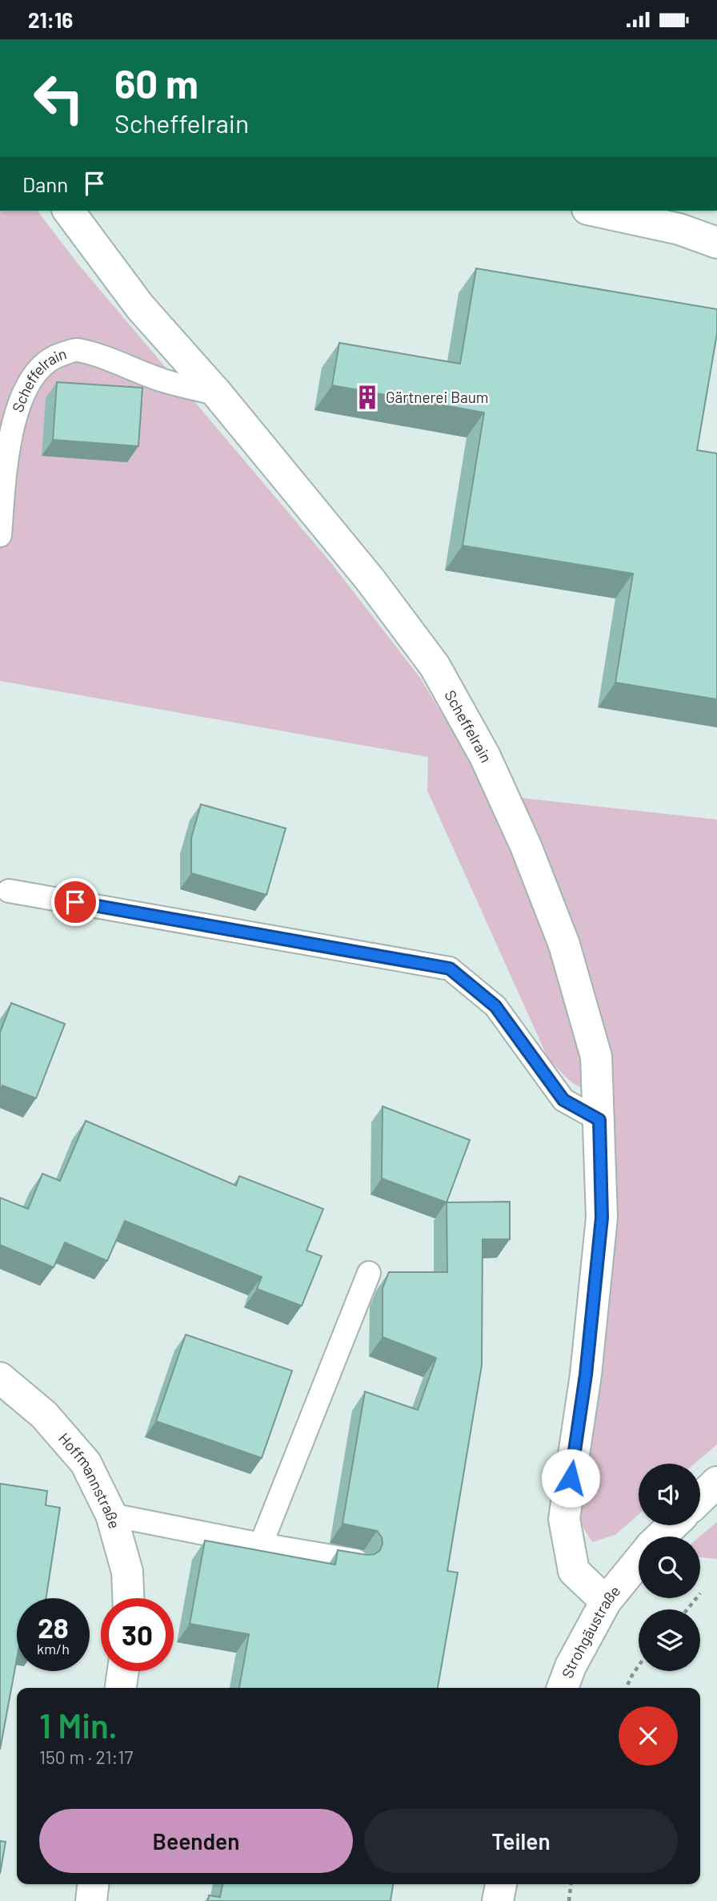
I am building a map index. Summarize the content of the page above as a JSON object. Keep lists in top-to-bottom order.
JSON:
{
  "streets": {
    "street": ["Scheffelrain", "Hoffmannstraße", "Strohgäustraße"]
  },
  "crossings": [
    ["Scheffelrain", "Strohgäustraße"]
  ],
  "places": {
    "building": ["Gärtnerei Baum"]
  },
  "page": {
    "status": "21:16",
    "turn": ["60 m", "Scheffelrain"],
    "then": "Dann",
    "speed": "28 km/h",
    "limit": "30",
    "heading": ["1 Min.", "150 m · 21:17"],
    "buttons": ["Beenden", "Teilen"]
  }
}
